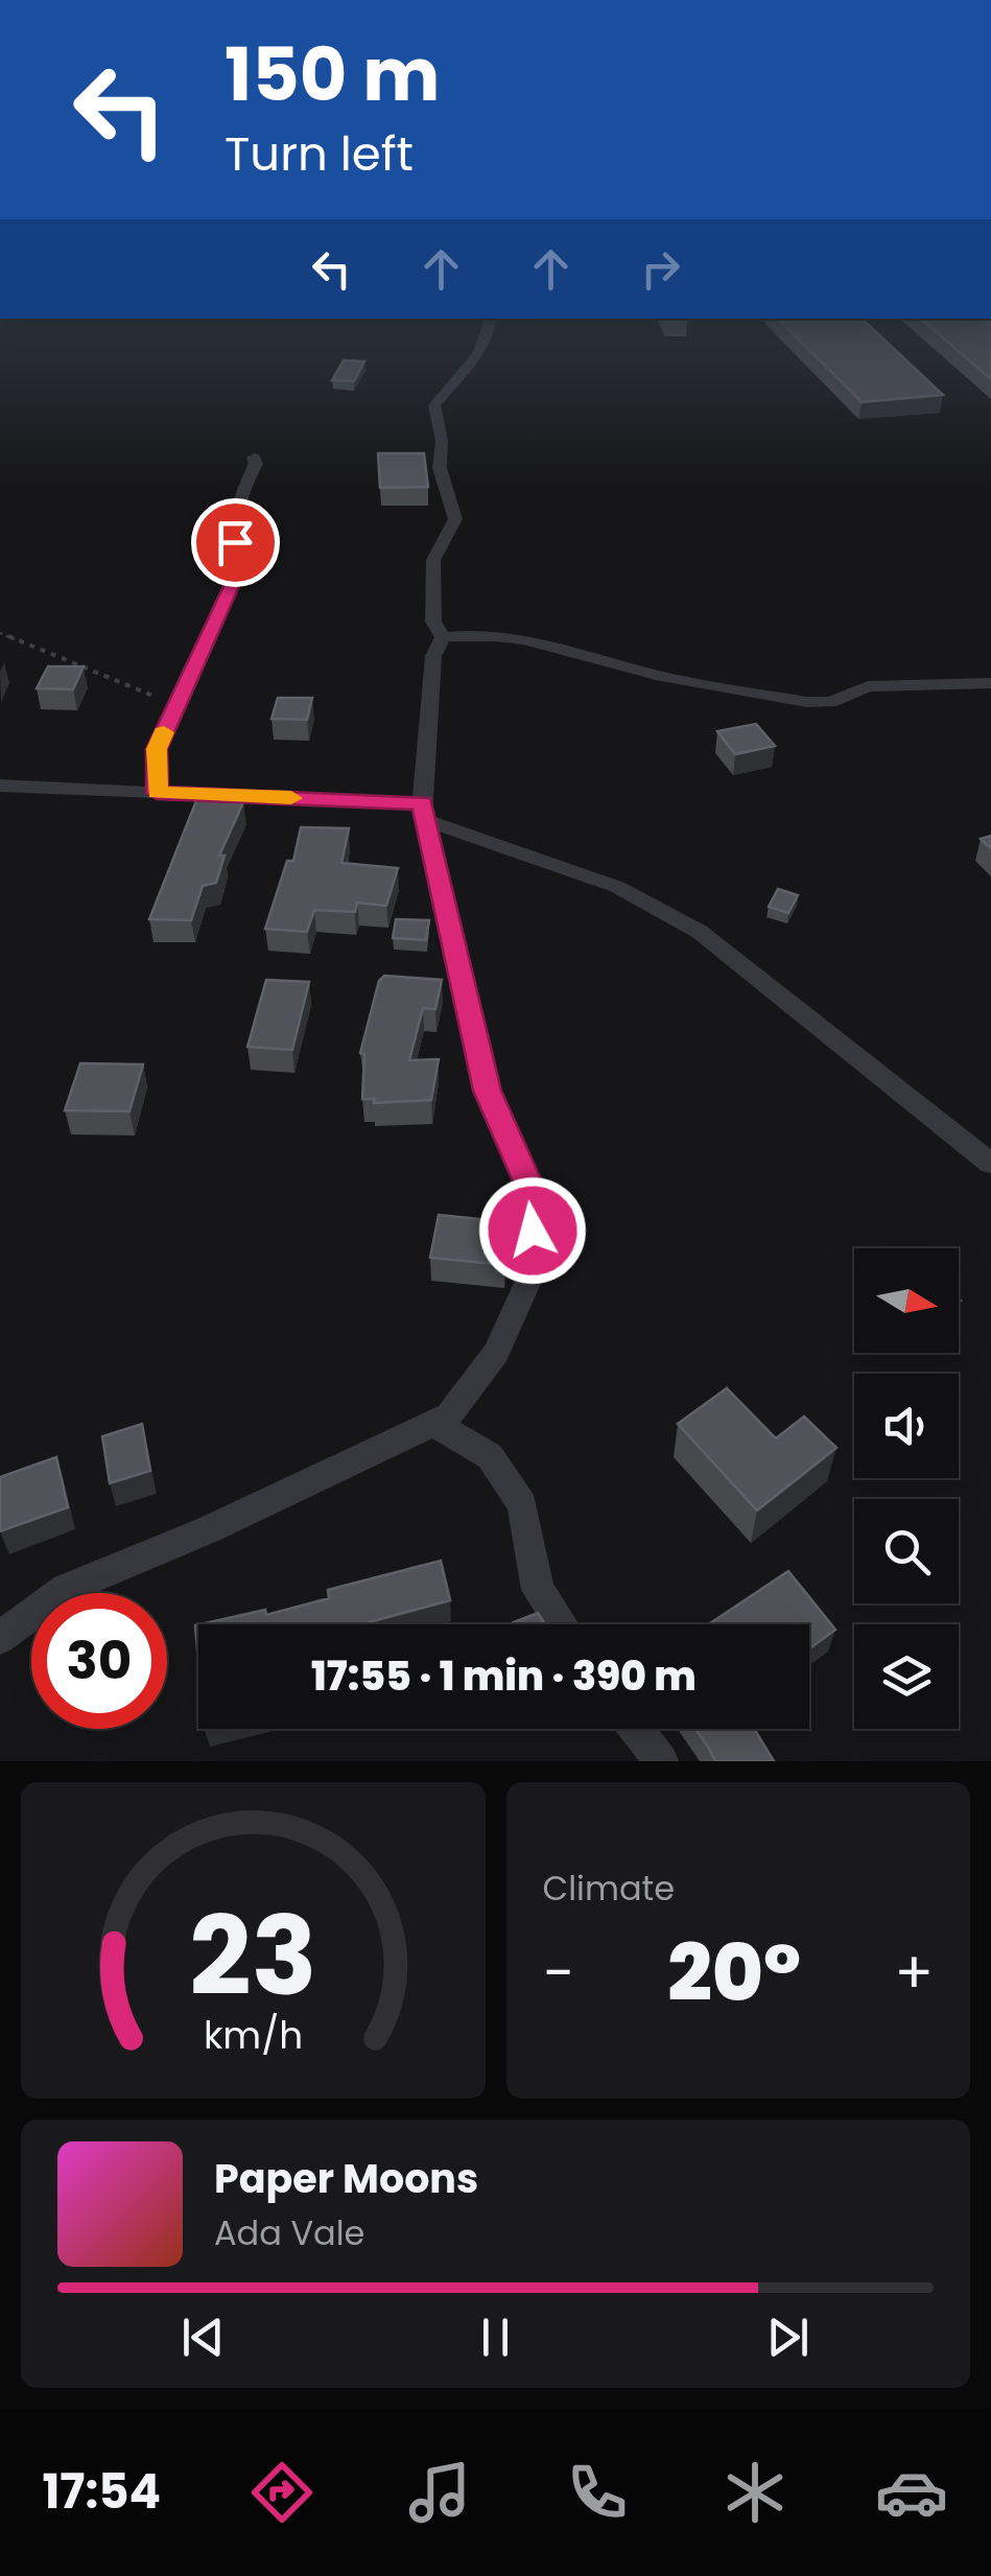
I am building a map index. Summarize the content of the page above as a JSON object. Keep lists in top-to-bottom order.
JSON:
{
  "north": "right",
  "page": {
    "turn": ["150 m", "Turn left"],
    "limit": "30",
    "trip": "17:55 · 1 min · 390 m",
    "tile": "Climate",
    "heat": ["−", "20°", "+"],
    "song": ["Paper Moons", "Ada Vale"],
    "tabs": "17:54",
    "gauge": ["23", "km/h"]
  }
}
